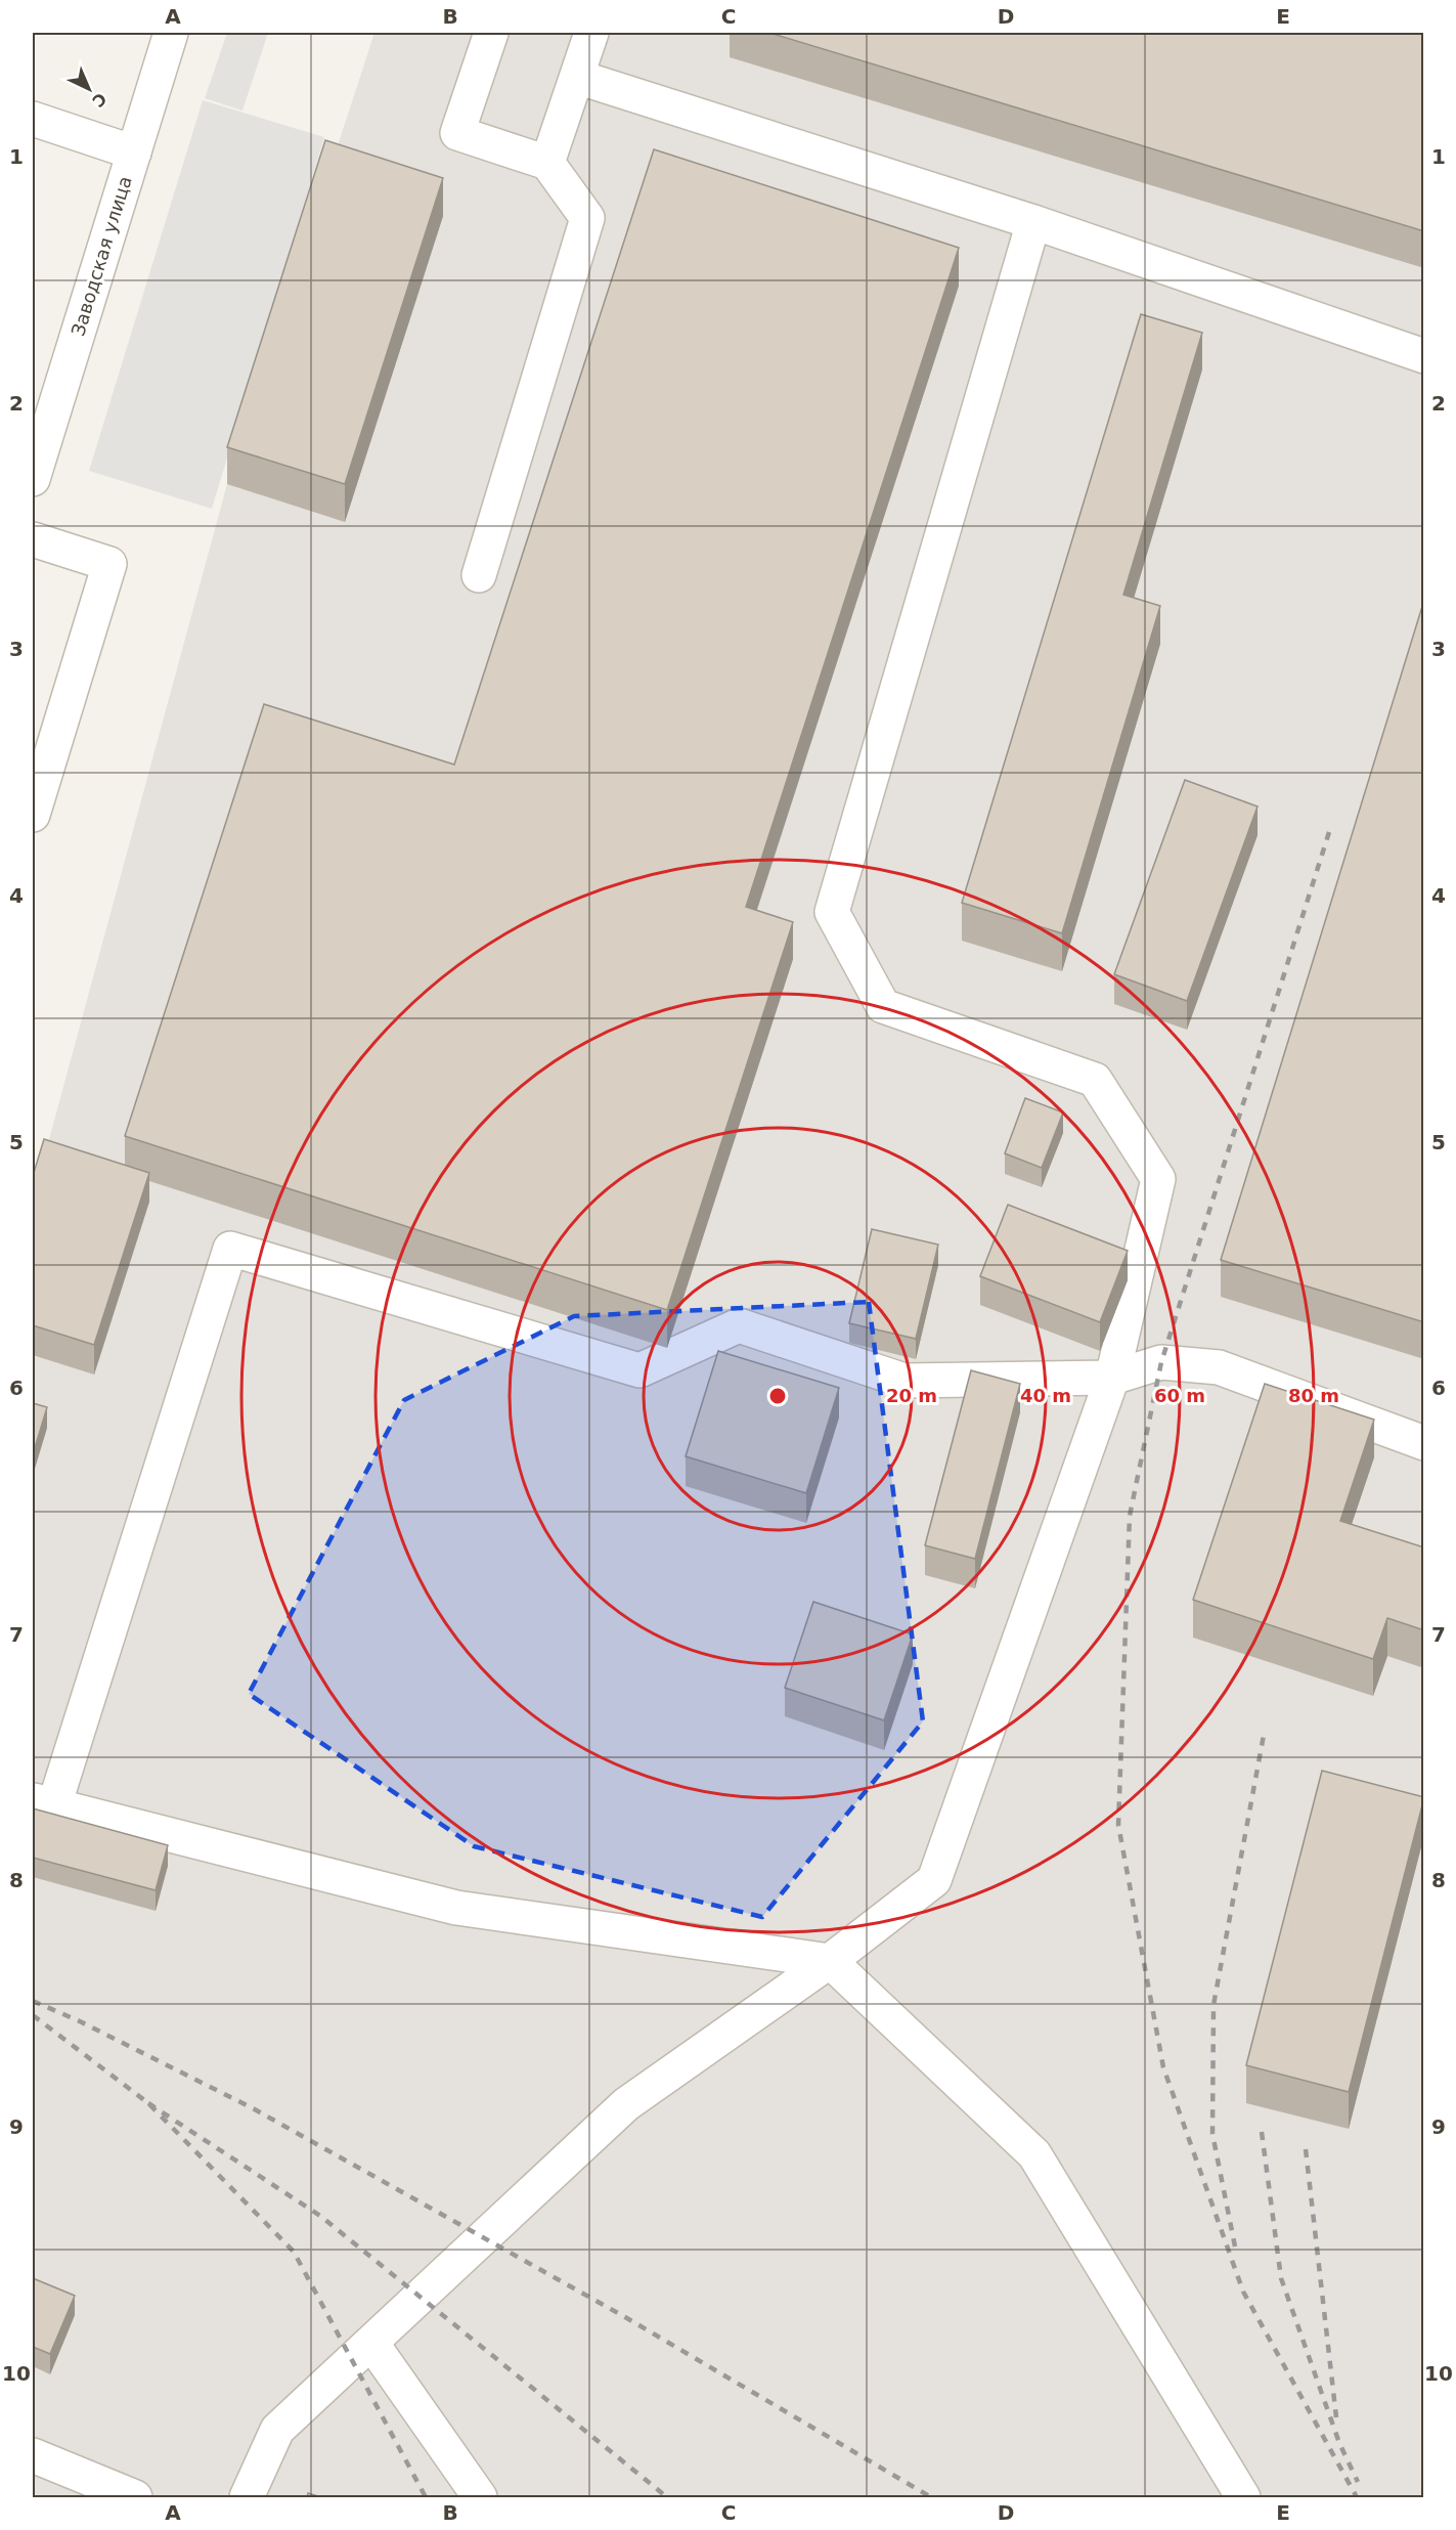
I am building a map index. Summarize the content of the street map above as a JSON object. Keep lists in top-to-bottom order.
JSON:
{
  "streets": {
    "street": ["Заводская улица"]
  },
  "north": "bottom right",
  "grid": {
    "columns": [
      "A",
      "B",
      "C",
      "D",
      "E"
    ],
    "rows": [
      "1",
      "2",
      "3",
      "4",
      "5",
      "6",
      "7",
      "8",
      "9",
      "10"
    ]
  },
  "rings": [
    "20 m",
    "40 m",
    "60 m",
    "80 m"
  ]
}
